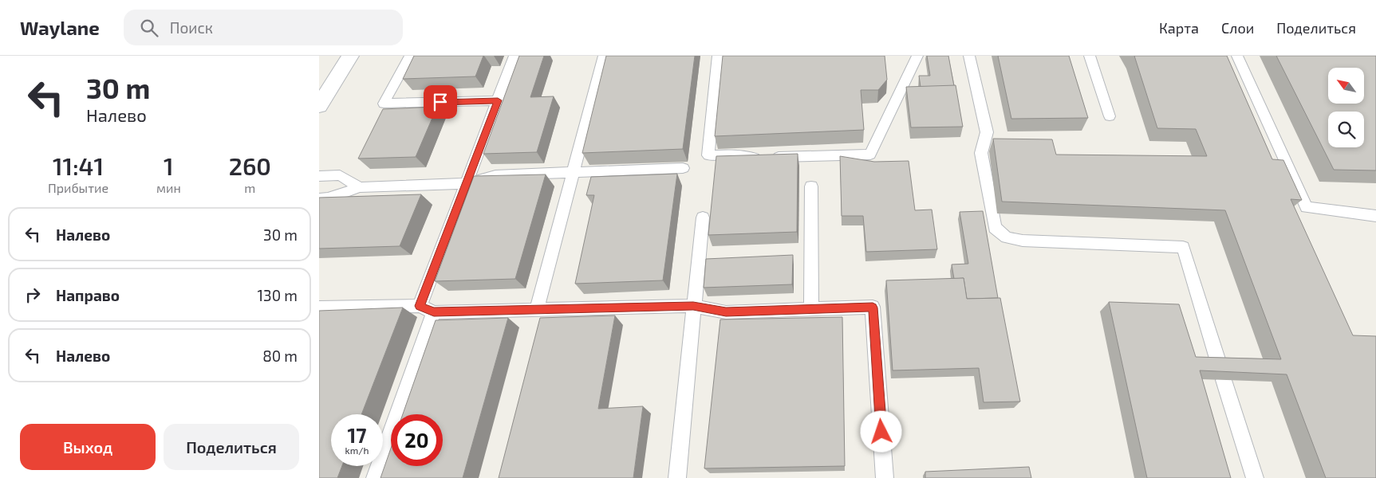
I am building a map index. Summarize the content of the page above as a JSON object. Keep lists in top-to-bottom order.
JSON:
{
  "north": "top left",
  "page": {
    "header": "Waylane",
    "search": "Поиск",
    "nav": ["Карта", "Слои", "Поделиться"],
    "turn": ["30 m", "Налево"],
    "eta": [
      "11:41",
      "Прибытие",
      "1",
      "мин",
      "260",
      "m"
    ],
    "list": [
      {
        "name": "Налево",
        "value": "30 m"
      },
      {
        "name": "Направо",
        "value": "130 m"
      },
      {
        "name": "Налево",
        "value": "80 m"
      }
    ],
    "speed": "17 km/h",
    "limit": "20",
    "buttons": ["Выход", "Поделиться"]
  }
}
